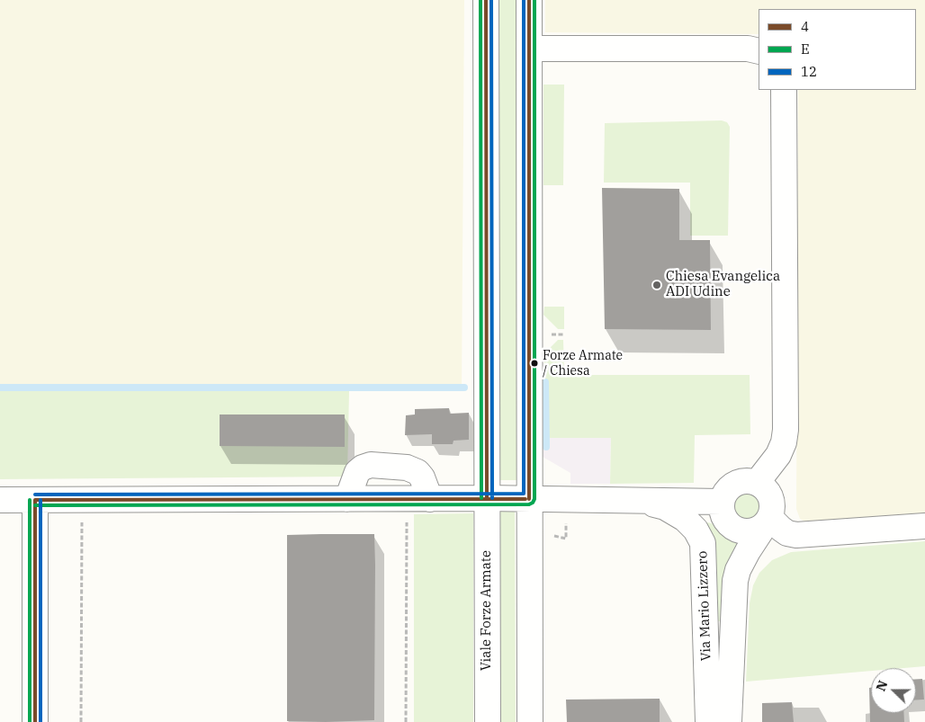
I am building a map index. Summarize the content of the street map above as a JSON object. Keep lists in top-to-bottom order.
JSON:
{
  "streets": {
    "street": ["Via Mario Lizzero", "Viale Forze Armate"]
  },
  "places": ["Chiesa Evangelica ADI Udine", "Forze Armate / Chiesa"],
  "lines": ["transit line 4", "transit line E", "transit line 12"],
  "legend": ["4", "E", "12"],
  "north": "left"
}
